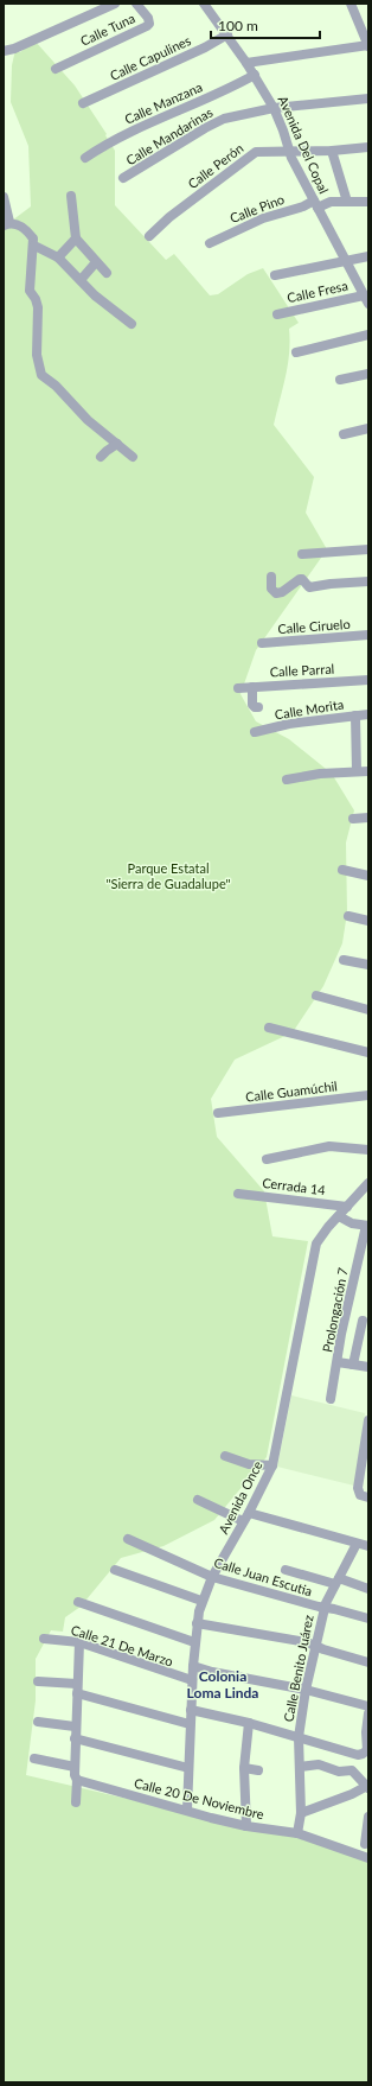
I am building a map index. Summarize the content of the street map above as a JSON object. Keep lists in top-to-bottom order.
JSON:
{
  "streets": {
    "street": [
      "Calle Tuna",
      "Calle Capulines",
      "Calle Manzana",
      "Calle Mandarinas",
      "Avenida Del Copal",
      "Calle Perón",
      "Calle Pino",
      "Calle Fresa",
      "Calle Ciruelo",
      "Calle Parral",
      "Calle Morita",
      "Calle Guamúchil",
      "Cerrada 14",
      "Prolongación 7",
      "Avenida Once",
      "Calle Juan Escutia",
      "Calle 21 De Marzo",
      "Calle Benito Juárez",
      "Calle 20 De Noviembre"
    ]
  },
  "crossings": [
    ["Calle Capulines", "Avenida Del Copal"],
    ["Calle Manzana", "Avenida Del Copal"],
    ["Calle Mandarinas", "Avenida Del Copal"],
    ["Avenida Del Copal", "Calle Perón"],
    ["Avenida Del Copal", "Calle Pino"],
    ["Avenida Del Copal", "Calle Fresa"],
    ["Cerrada 14", "Avenida Once"],
    ["Avenida Once", "Calle Juan Escutia"],
    ["Avenida Once", "Calle 21 De Marzo"],
    ["Avenida Once", "Calle 20 De Noviembre"],
    ["Calle Juan Escutia", "Calle Benito Juárez"],
    ["Calle Benito Juárez", "Calle 20 De Noviembre"]
  ],
  "districts": ["Colonia Loma Linda"],
  "parks": ["Parque Estatal \"Sierra de Guadalupe\""],
  "scale_bar": "100 m"
}
